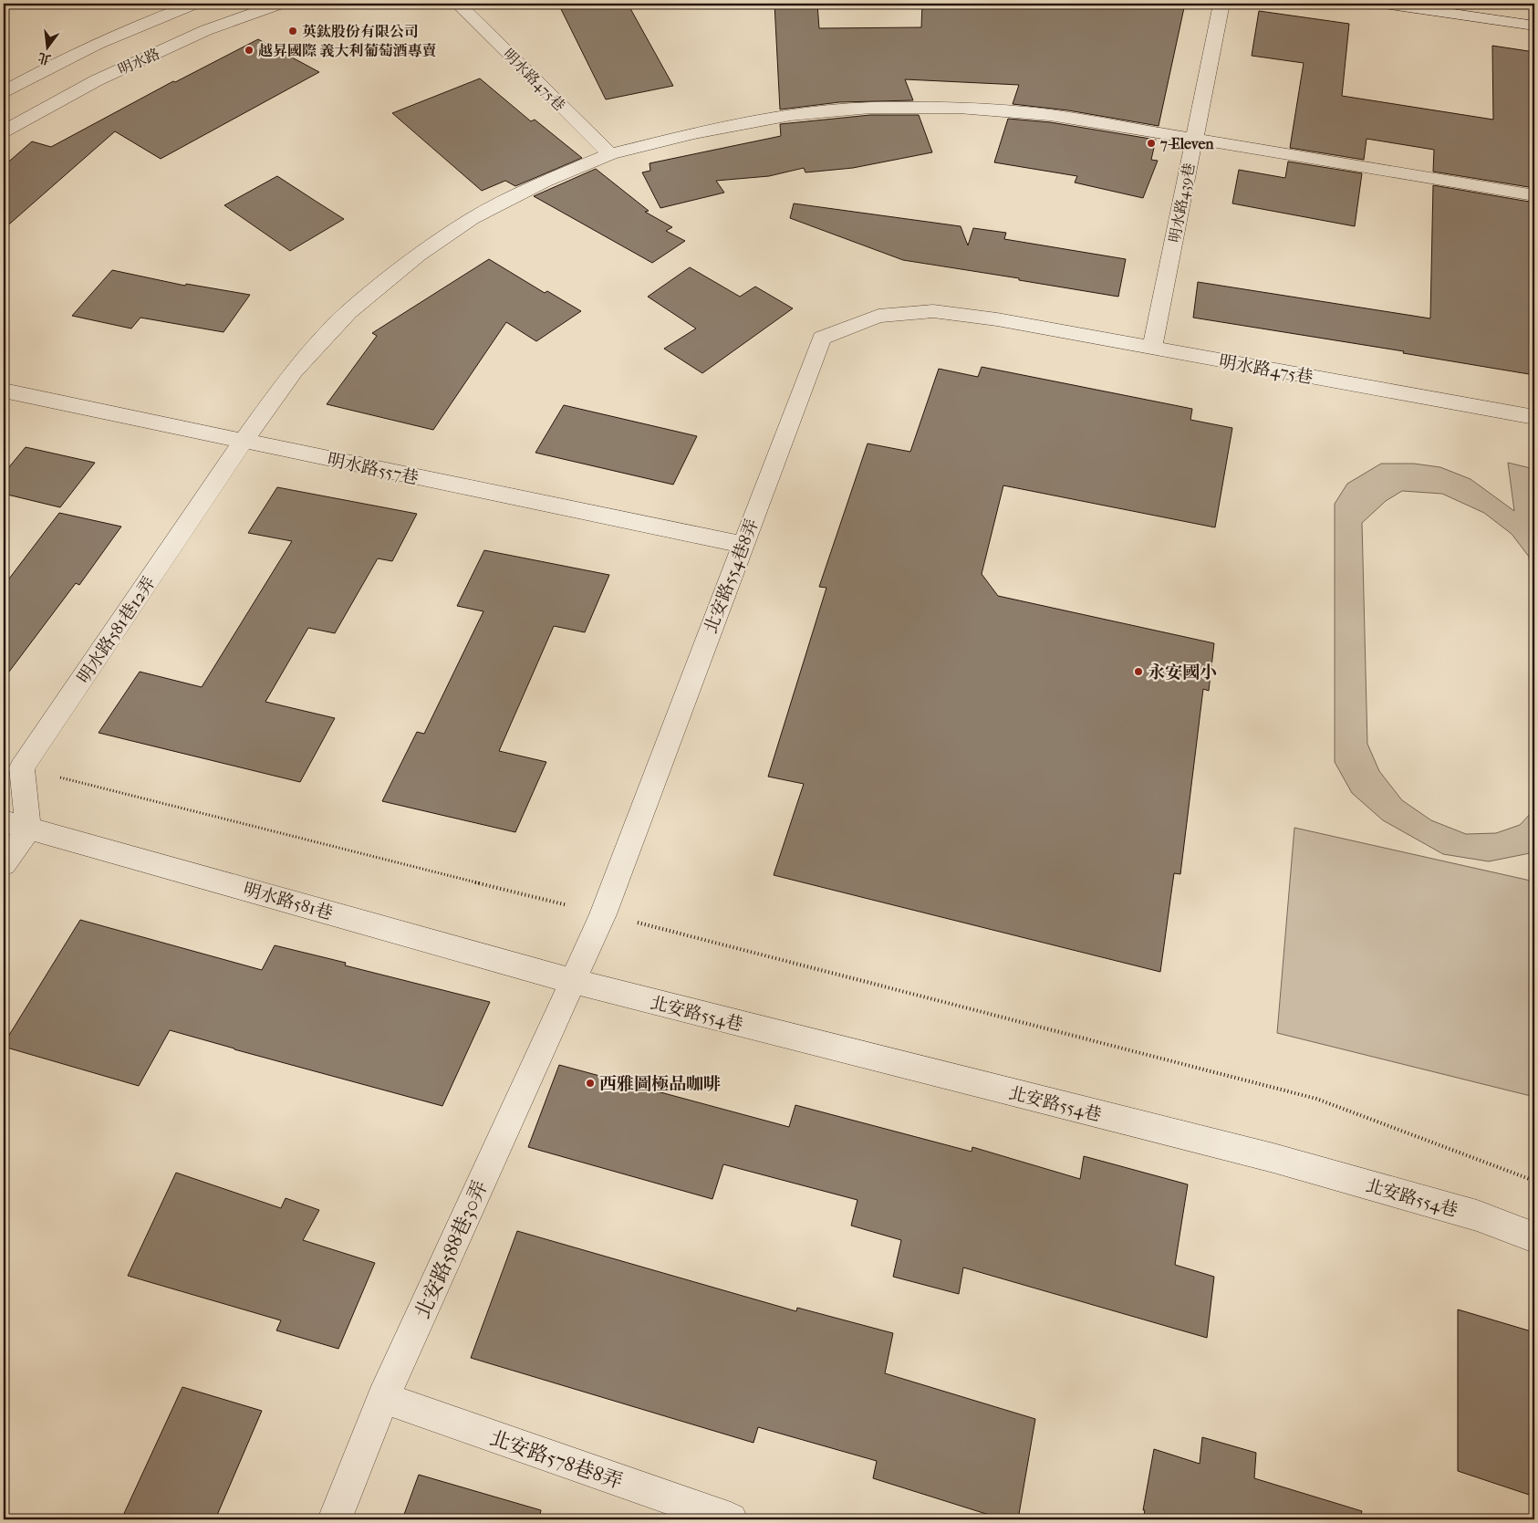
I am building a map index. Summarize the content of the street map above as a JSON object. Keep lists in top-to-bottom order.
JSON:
{
  "streets": {
    "street": [
      "明水路",
      "明水路475巷",
      "明水路439巷",
      "明水路557巷",
      "北安路554巷8弄",
      "明水路581巷12弄",
      "明水路581巷",
      "北安路554巷",
      "北安路588巷30弄",
      "北安路578巷8弄"
    ]
  },
  "crossings": [
    ["明水路475巷", "明水路439巷"],
    ["明水路475巷", "北安路554巷8弄"],
    ["明水路475巷", "明水路581巷12弄"],
    ["明水路439巷", "明水路581巷12弄"],
    ["明水路557巷", "北安路554巷8弄"],
    ["明水路557巷", "明水路581巷12弄"],
    ["北安路554巷8弄", "明水路581巷"],
    ["北安路554巷8弄", "北安路554巷"],
    ["北安路554巷8弄", "北安路588巷30弄"],
    ["明水路581巷", "北安路554巷"],
    ["明水路581巷", "北安路588巷30弄"],
    ["北安路554巷", "北安路588巷30弄"],
    ["北安路588巷30弄", "北安路578巷8弄"]
  ],
  "places": [
    "英鈦股份有限公司",
    "越昇國際 義大利葡萄酒專賣",
    "7-Eleven",
    "永安國小",
    "西雅圖極品咖啡"
  ],
  "north": "bottom"
}
